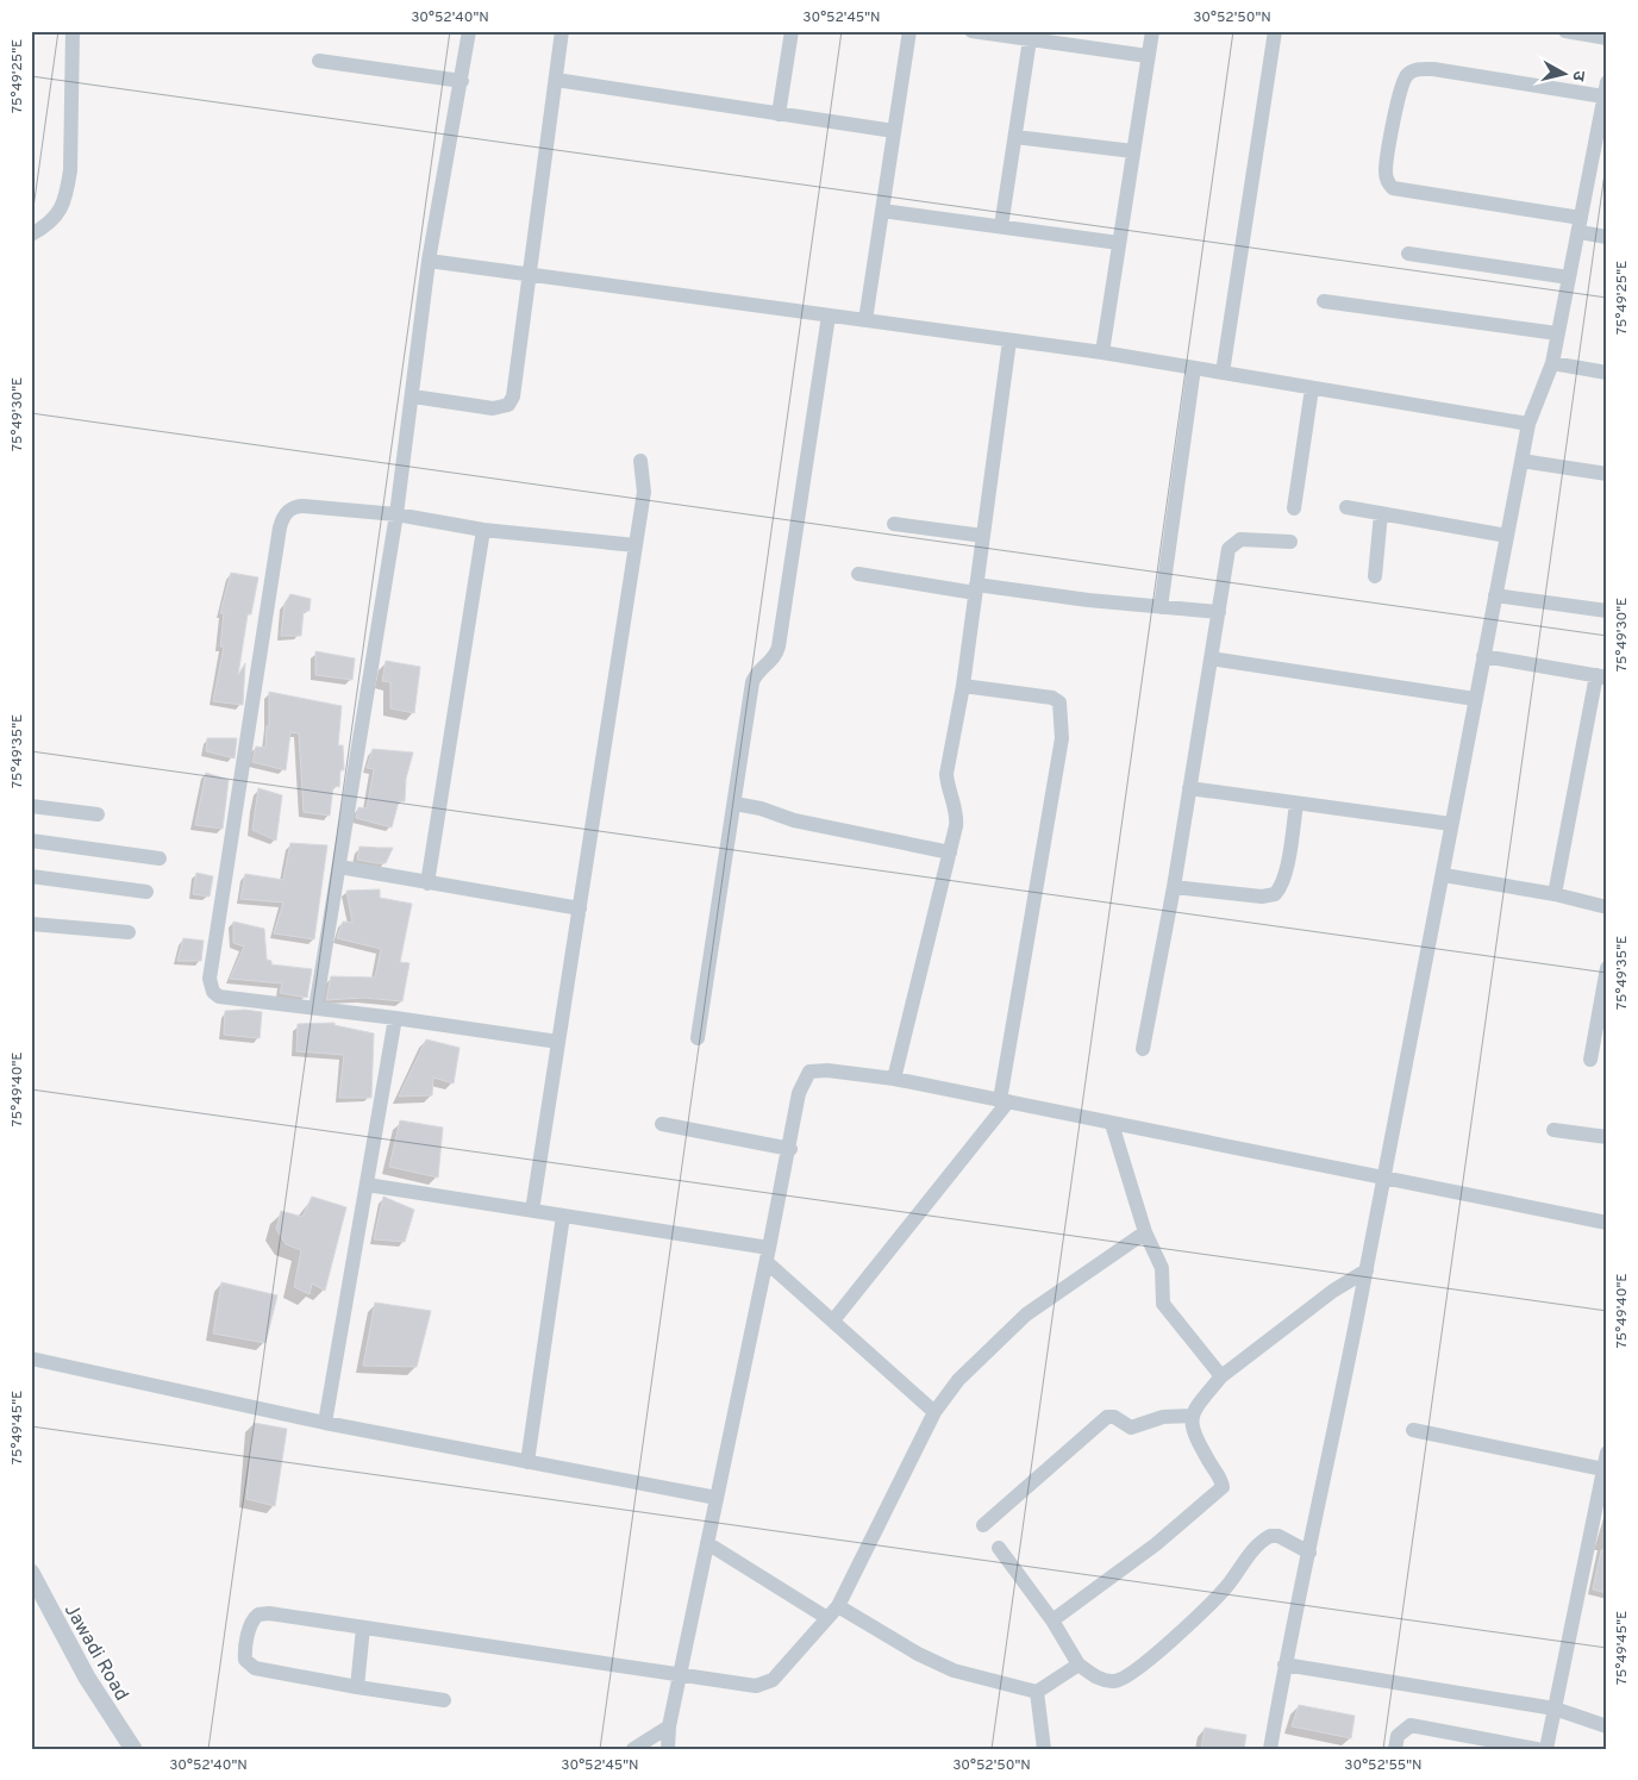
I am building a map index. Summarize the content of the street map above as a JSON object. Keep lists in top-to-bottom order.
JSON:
{
  "streets": {
    "street": ["Jawadi Road"]
  },
  "north": "right",
  "coordinates": [
    "30°52'40\"N",
    "30°52'45\"N",
    "30°52'50\"N",
    "75°49'25\"E",
    "75°49'30\"E",
    "75°49'35\"E",
    "75°49'40\"E",
    "75°49'45\"E",
    "30°52'55\"N"
  ]
}
